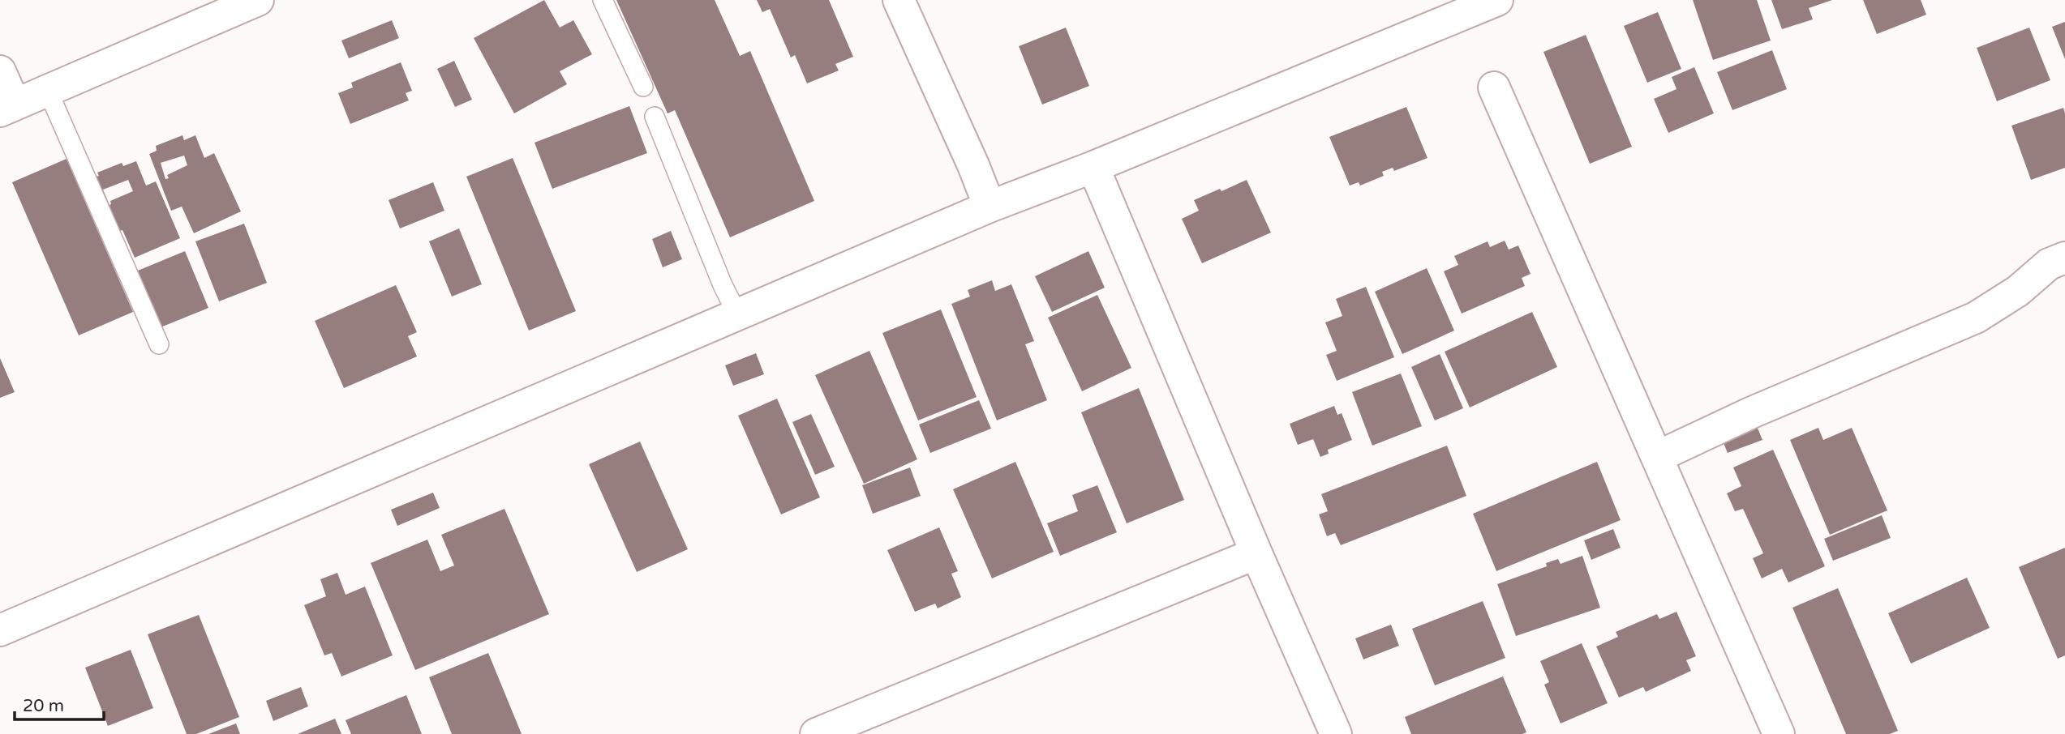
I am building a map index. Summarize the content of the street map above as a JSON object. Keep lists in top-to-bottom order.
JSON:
{
  "scale_bar": "20 m"
}
